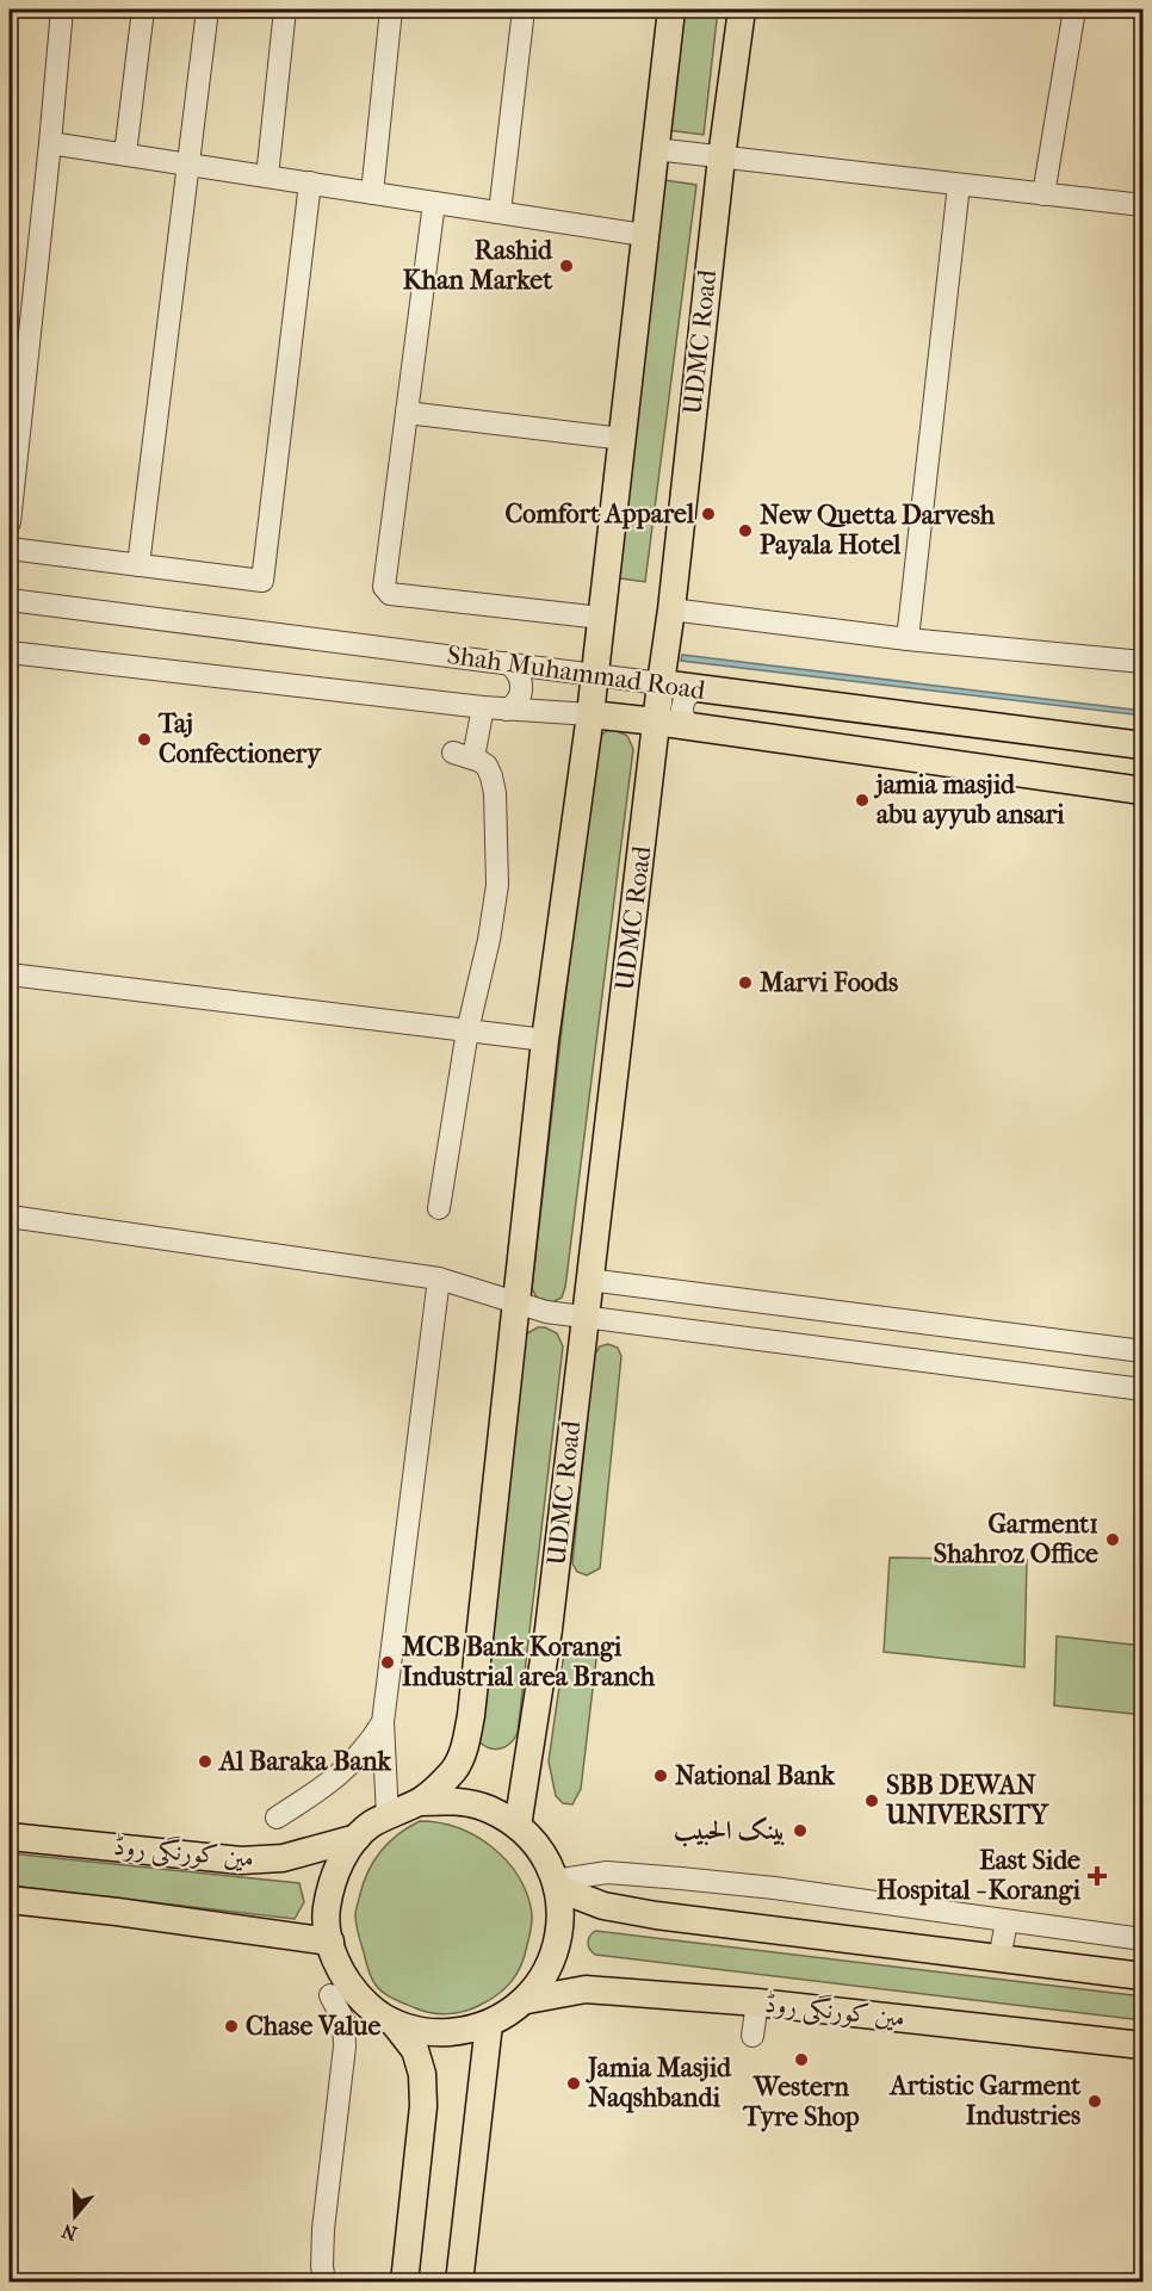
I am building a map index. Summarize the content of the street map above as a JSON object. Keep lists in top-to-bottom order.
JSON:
{
  "streets": {
    "main road": ["UDMC Road", "Shah Muhammad Road", "مین کورنگی روڈ"]
  },
  "crossings": [
    ["UDMC Road", "Shah Muhammad Road"],
    ["UDMC Road", "مین کورنگی روڈ"]
  ],
  "places": {
    "other": [
      "Rashid Khan Market",
      "Comfort Apparel",
      "New Quetta Darvesh Payala Hotel",
      "Taj Confectionery",
      "jamia masjid abu ayyub ansari",
      "Marvi Foods",
      "Garment1 Shahroz Office",
      "MCB Bank Korangi Industrial area Branch",
      "Al Baraka Bank",
      "National Bank",
      "SBB DEWAN UNIVERSITY",
      "بينک الحبيب",
      "Chase Value",
      "Western Tyre Shop",
      "Jamia Masjid Naqshbandi",
      "Artistic Garment Industries"
    ],
    "health": ["East Side Hospital - Korangi"]
  },
  "north": "bottom"
}
